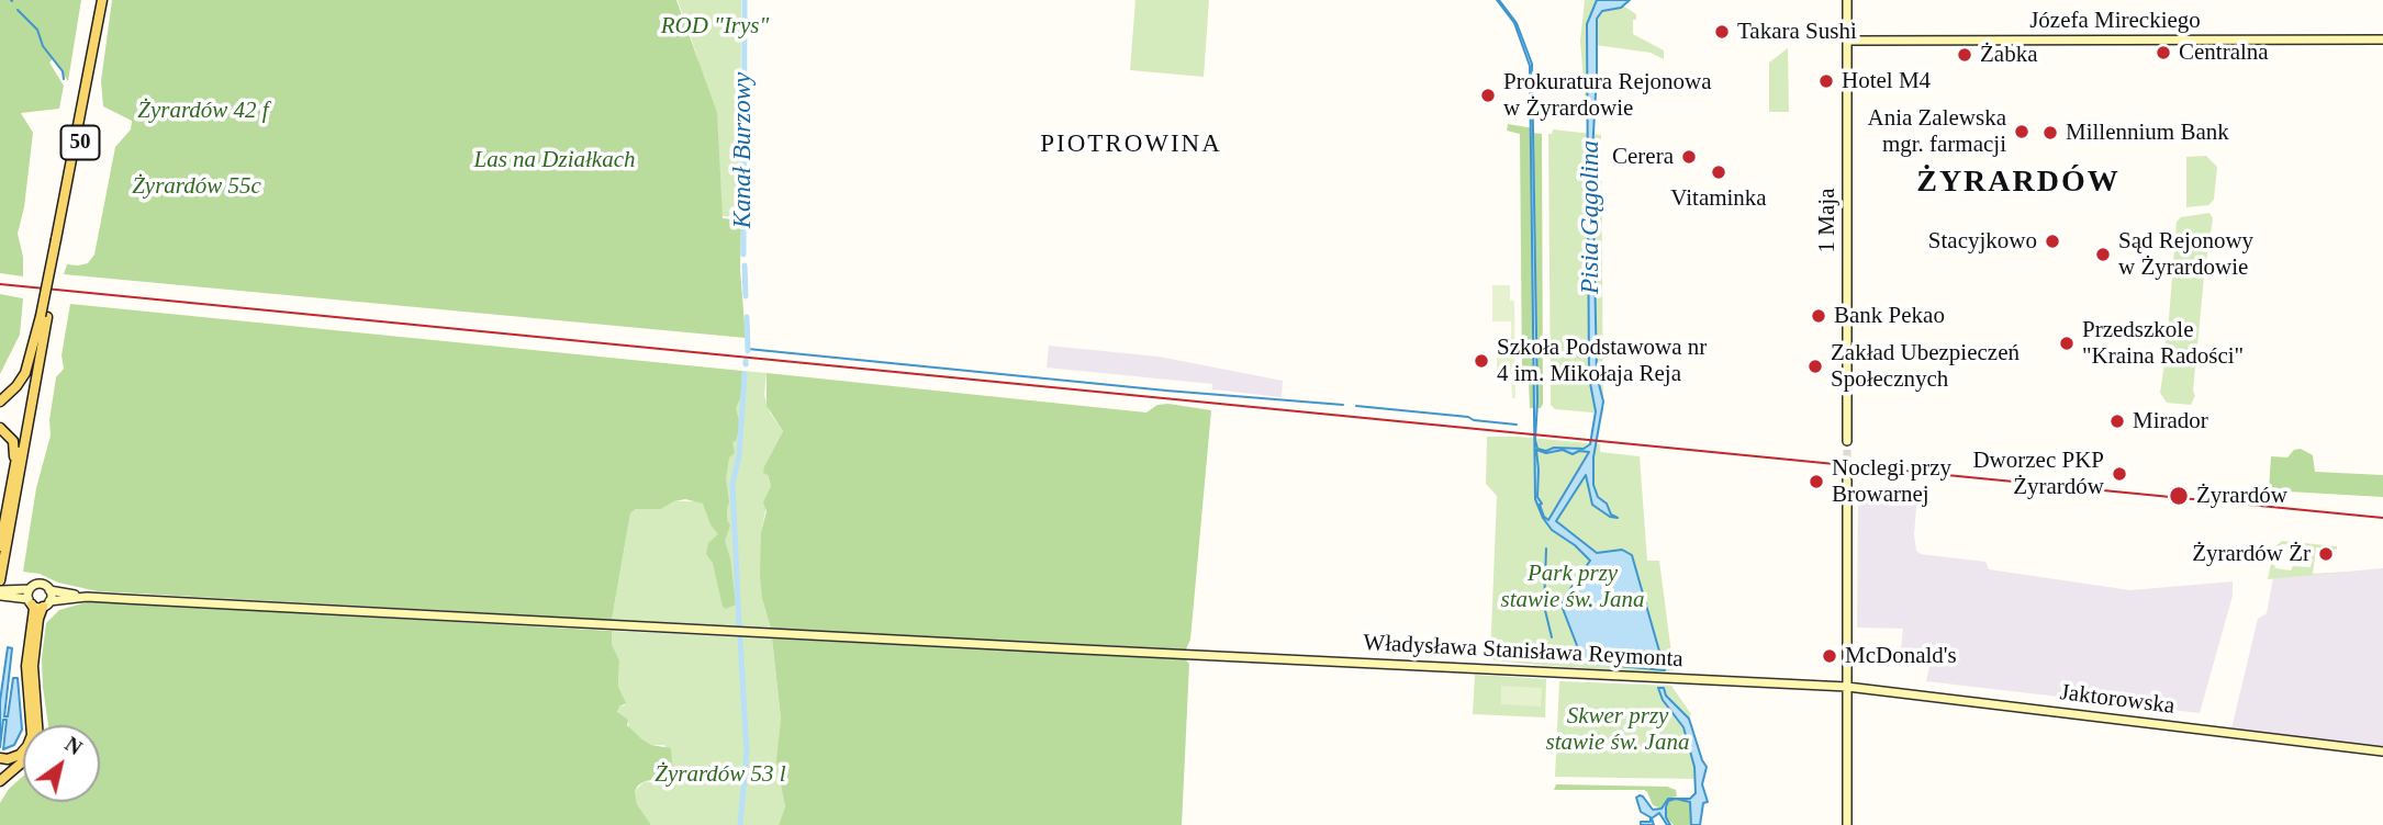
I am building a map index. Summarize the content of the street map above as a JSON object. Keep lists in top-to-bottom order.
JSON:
{
  "streets": {
    "main road": [
      "Józefa Mireckiego",
      "50",
      "1 Maja",
      "Władysława Stanisława Reymonta",
      "Jaktorowska"
    ]
  },
  "crossings": [
    ["Józefa Mireckiego", "1 Maja"],
    ["Władysława Stanisława Reymonta", "Jaktorowska"]
  ],
  "districts": ["PIOTROWINA", "ŻYRARDÓW"],
  "water": ["Kanał Burzowy", "Pisia Gągolina"],
  "parks": [
    "ROD \"Irys\"",
    "Żyrardów 42 f",
    "Las na Działkach",
    "Żyrardów 55c",
    "Park przy stawie św. Jana",
    "Skwer przy stawie św. Jana",
    "Żyrardów 53 l"
  ],
  "places": [
    "Takara Sushi",
    "Centralna",
    "Żabka",
    "Hotel M4",
    "Prokuratura Rejonowa w Żyrardowie",
    "Ania Zalewska mgr. farmacji",
    "Millennium Bank",
    "Cerera",
    "Vitaminka",
    "Stacyjkowo",
    "Sąd Rejonowy w Żyrardowie",
    "Bank Pekao",
    "Przedszkole \"Kraina Radości\"",
    "Szkoła Podstawowa nr 4 im. Mikołaja Reja",
    "Zakład Ubezpieczeń Społecznych",
    "Mirador",
    "Dworzec PKP Żyrardów",
    "Noclegi przy Browarnej",
    "Żyrardów",
    "Żyrardów Żr",
    "McDonald's"
  ],
  "north": "top right"
}
